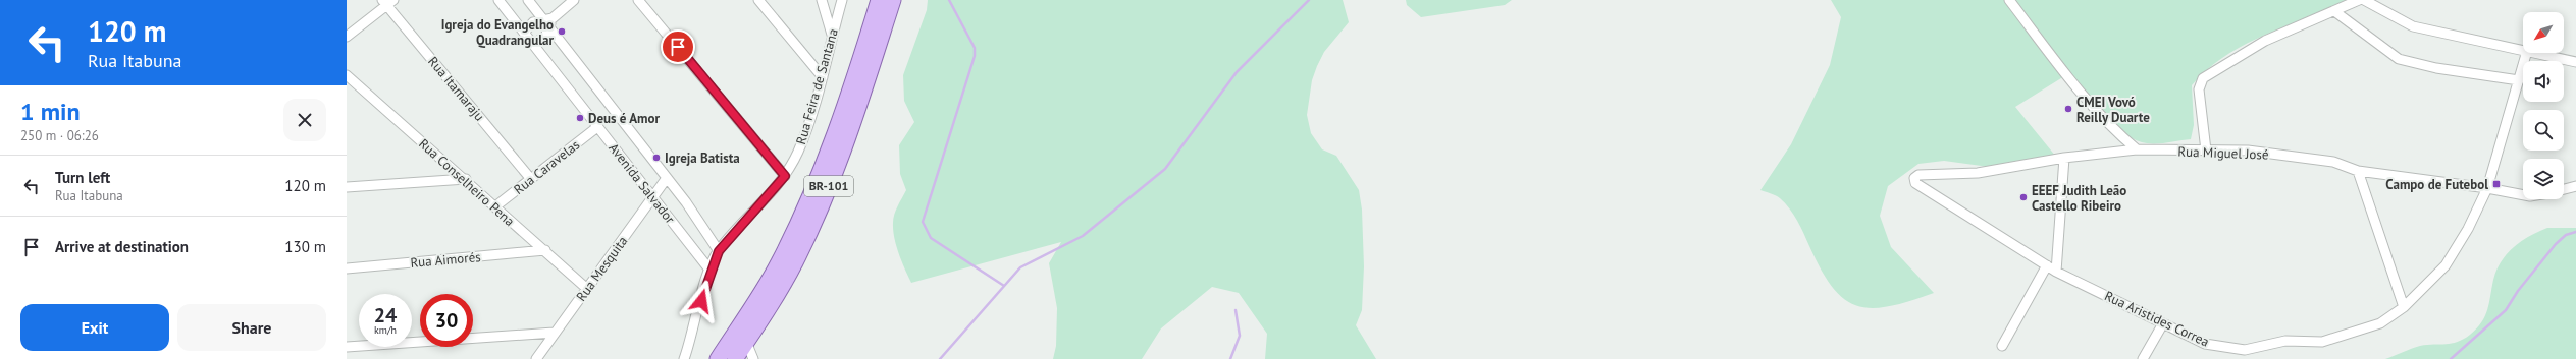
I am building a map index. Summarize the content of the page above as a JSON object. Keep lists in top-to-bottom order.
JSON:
{
  "streets": {
    "main road": ["BR-101"],
    "street": [
      "Rua Feira de Santana",
      "Rua Itamaraju",
      "Rua Miguel José",
      "Rua Caravelas",
      "Rua Conselheiro Pena",
      "Avenida Salvador",
      "Rua Aimorés",
      "Rua Mesquita",
      "Rua Aristides Correa"
    ]
  },
  "crossings": [
    ["Rua Feira de Santana", "Avenida Salvador"],
    ["Rua Itamaraju", "Rua Caravelas"],
    ["Rua Miguel José", "Rua Aristides Correa"],
    ["Rua Caravelas", "Rua Conselheiro Pena"],
    ["Rua Caravelas", "Avenida Salvador"],
    ["Rua Conselheiro Pena", "Rua Aimorés"],
    ["Rua Conselheiro Pena", "Rua Mesquita"],
    ["Avenida Salvador", "Rua Mesquita"]
  ],
  "places": {
    "other": [
      "Igreja do Evangelho Quadrangular",
      "CMEI Vovó Reilly Duarte",
      "Deus é Amor",
      "Igreja Batista",
      "EEEF Judith Leão Castello Ribeiro"
    ],
    "transit": ["Campo de Futebol"]
  },
  "north": "bottom left",
  "page": {
    "turn": ["120 m", "Rua Itabuna"],
    "heading": ["1 min", "250 m · 06:26"],
    "list": [
      {
        "name": "Turn left",
        "note": "Rua Itabuna",
        "value": "120 m"
      },
      {
        "name": "Arrive at destination",
        "value": "130 m"
      }
    ],
    "speed": "24 km/h",
    "limit": "30",
    "buttons": ["Exit", "Share"]
  }
}
